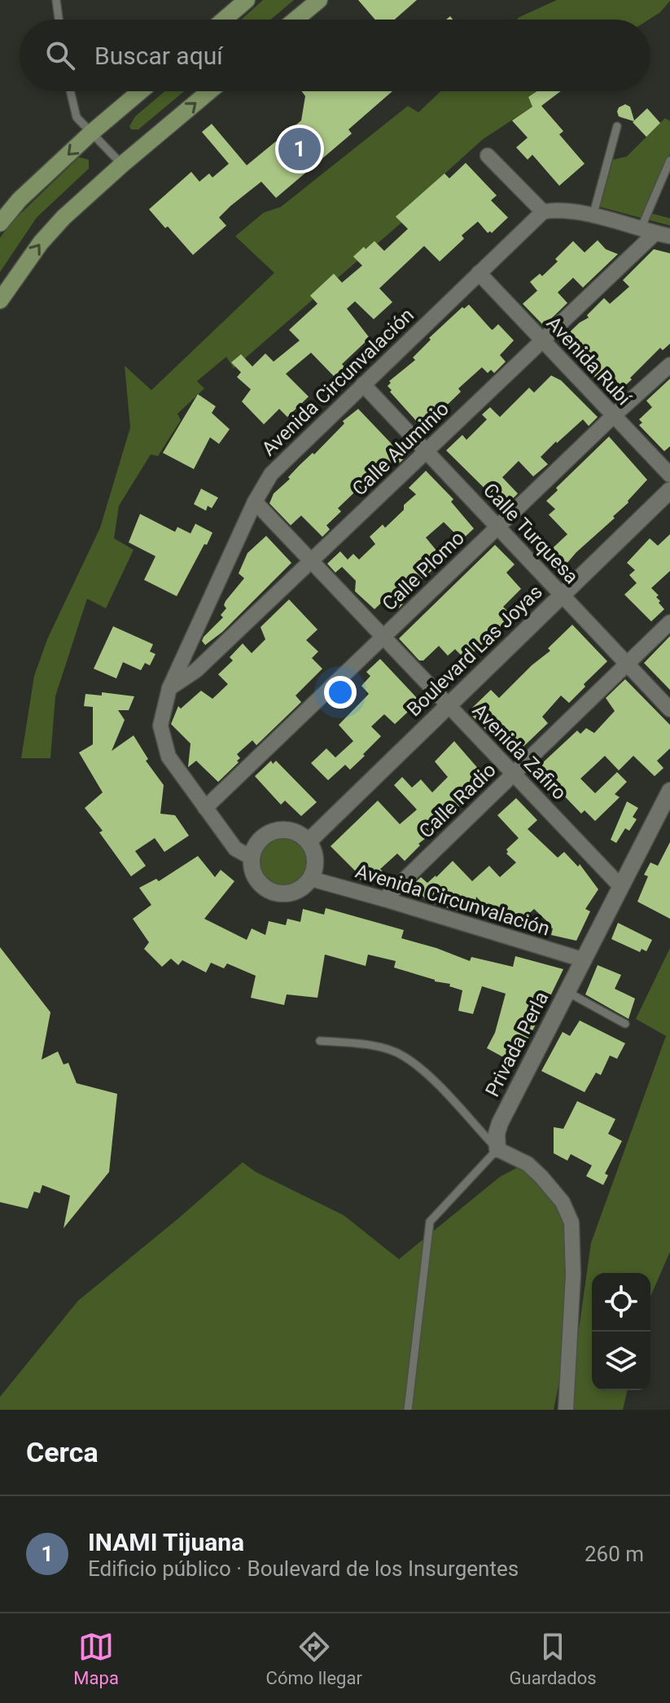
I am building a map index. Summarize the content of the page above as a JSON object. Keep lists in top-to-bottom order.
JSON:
{
  "streets": {
    "street": [
      "Avenida Rubí",
      "Avenida Circunvalación",
      "Calle Aluminio",
      "Calle Turquesa",
      "Calle Plomo",
      "Boulevard Las Joyas",
      "Avenida Zafiro",
      "Calle Radio",
      "Privada Perla"
    ]
  },
  "crossings": [
    ["Avenida Rubí", "Avenida Circunvalación"],
    ["Avenida Rubí", "Calle Aluminio"],
    ["Avenida Rubí", "Calle Plomo"],
    ["Avenida Circunvalación", "Calle Aluminio"],
    ["Avenida Circunvalación", "Calle Turquesa"],
    ["Avenida Circunvalación", "Calle Plomo"],
    ["Avenida Circunvalación", "Boulevard Las Joyas"],
    ["Avenida Circunvalación", "Avenida Zafiro"],
    ["Avenida Circunvalación", "Calle Radio"],
    ["Avenida Circunvalación", "Privada Perla"],
    ["Calle Aluminio", "Calle Turquesa"],
    ["Calle Aluminio", "Avenida Zafiro"],
    ["Calle Turquesa", "Calle Plomo"],
    ["Calle Turquesa", "Boulevard Las Joyas"],
    ["Calle Turquesa", "Calle Radio"],
    ["Calle Plomo", "Avenida Zafiro"],
    ["Boulevard Las Joyas", "Avenida Zafiro"],
    ["Avenida Zafiro", "Calle Radio"],
    ["Avenida Zafiro", "Privada Perla"]
  ],
  "page": {
    "search": "Buscar aquí",
    "pins": "1",
    "heading": "Cerca",
    "list": [
      {
        "mark": "1",
        "name": "INAMI Tijuana",
        "note": "Edificio público · Boulevard de los Insurgentes",
        "value": "260 m"
      }
    ],
    "nav": ["Mapa", "Cómo llegar", "Guardados"]
  }
}
